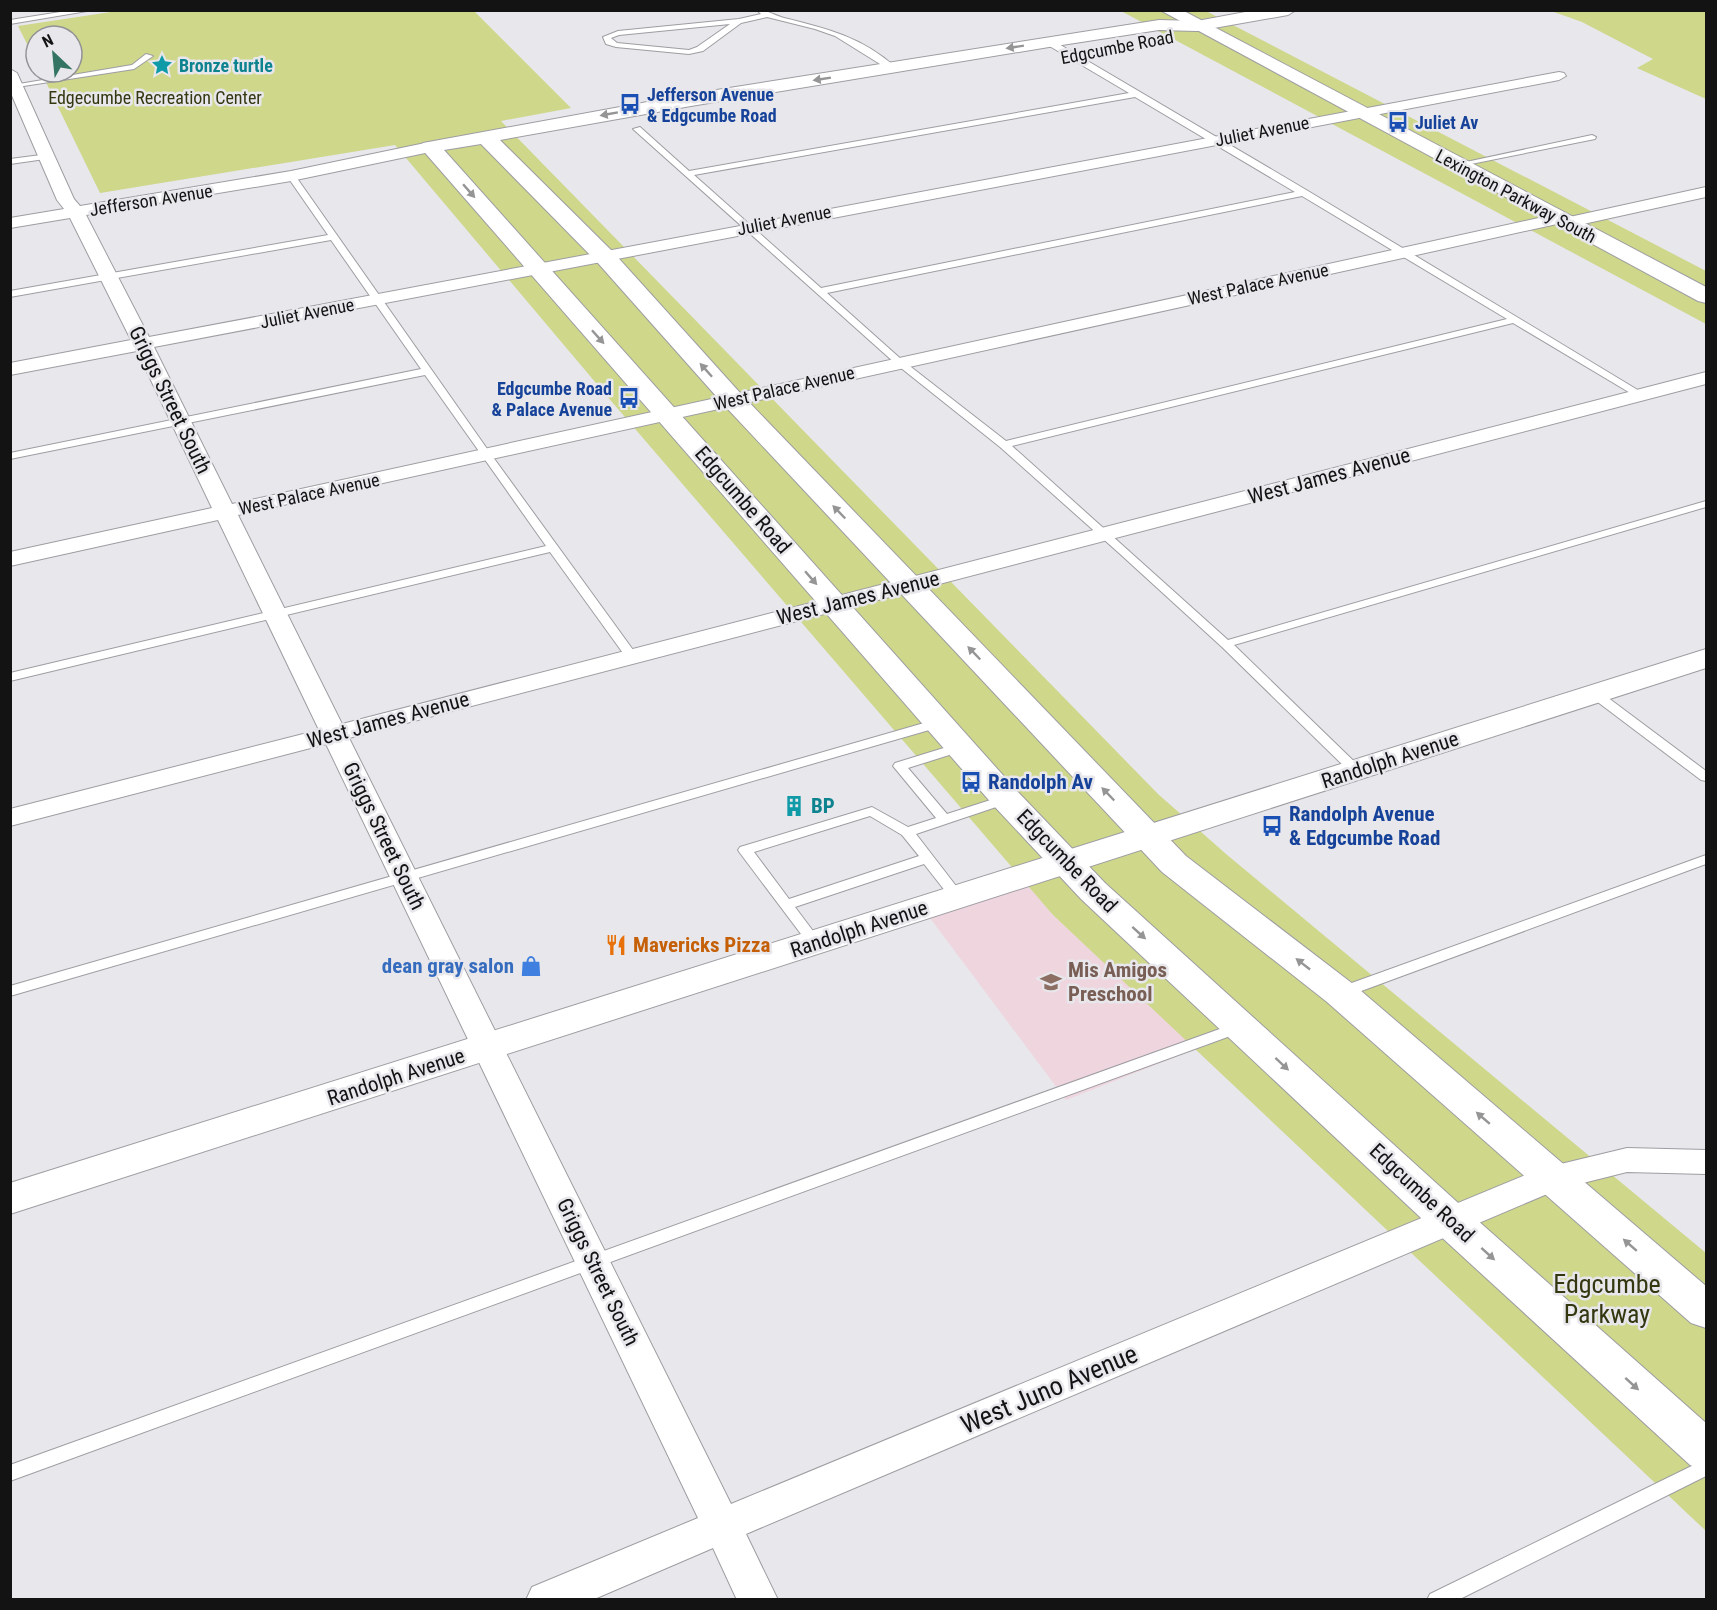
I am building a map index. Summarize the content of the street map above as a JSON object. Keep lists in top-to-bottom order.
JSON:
{
  "streets": {
    "street": [
      "Edgcumbe Road",
      "Juliet Avenue",
      "Lexington Parkway South",
      "Jefferson Avenue",
      "West Palace Avenue",
      "Griggs Street South",
      "West James Avenue",
      "Randolph Avenue",
      "West Juno Avenue"
    ]
  },
  "crossings": [
    ["Edgcumbe Road", "Juliet Avenue"],
    ["Edgcumbe Road", "Lexington Parkway South"],
    ["Edgcumbe Road", "Jefferson Avenue"],
    ["Edgcumbe Road", "West Palace Avenue"],
    ["Edgcumbe Road", "West James Avenue"],
    ["Edgcumbe Road", "Randolph Avenue"],
    ["Edgcumbe Road", "West Juno Avenue"],
    ["Juliet Avenue", "Lexington Parkway South"],
    ["Juliet Avenue", "Griggs Street South"],
    ["Lexington Parkway South", "West Palace Avenue"],
    ["Jefferson Avenue", "Griggs Street South"],
    ["West Palace Avenue", "Griggs Street South"],
    ["Griggs Street South", "West James Avenue"],
    ["Griggs Street South", "Randolph Avenue"],
    ["Griggs Street South", "West Juno Avenue"]
  ],
  "parks": ["Edgecumbe Recreation Center", "Edgcumbe Parkway"],
  "places": {
    "place": ["Bronze turtle"],
    "bus stop": [
      "Jefferson Avenue & Edgcumbe Road",
      "Juliet Av",
      "Edgcumbe Road & Palace Avenue",
      "Randolph Av",
      "Randolph Avenue & Edgcumbe Road"
    ],
    "building": ["BP"],
    "restaurant": ["Mavericks Pizza"],
    "shop": ["dean gray salon"],
    "school or university": ["Mis Amigos Preschool"]
  },
  "north": "top left"
}
